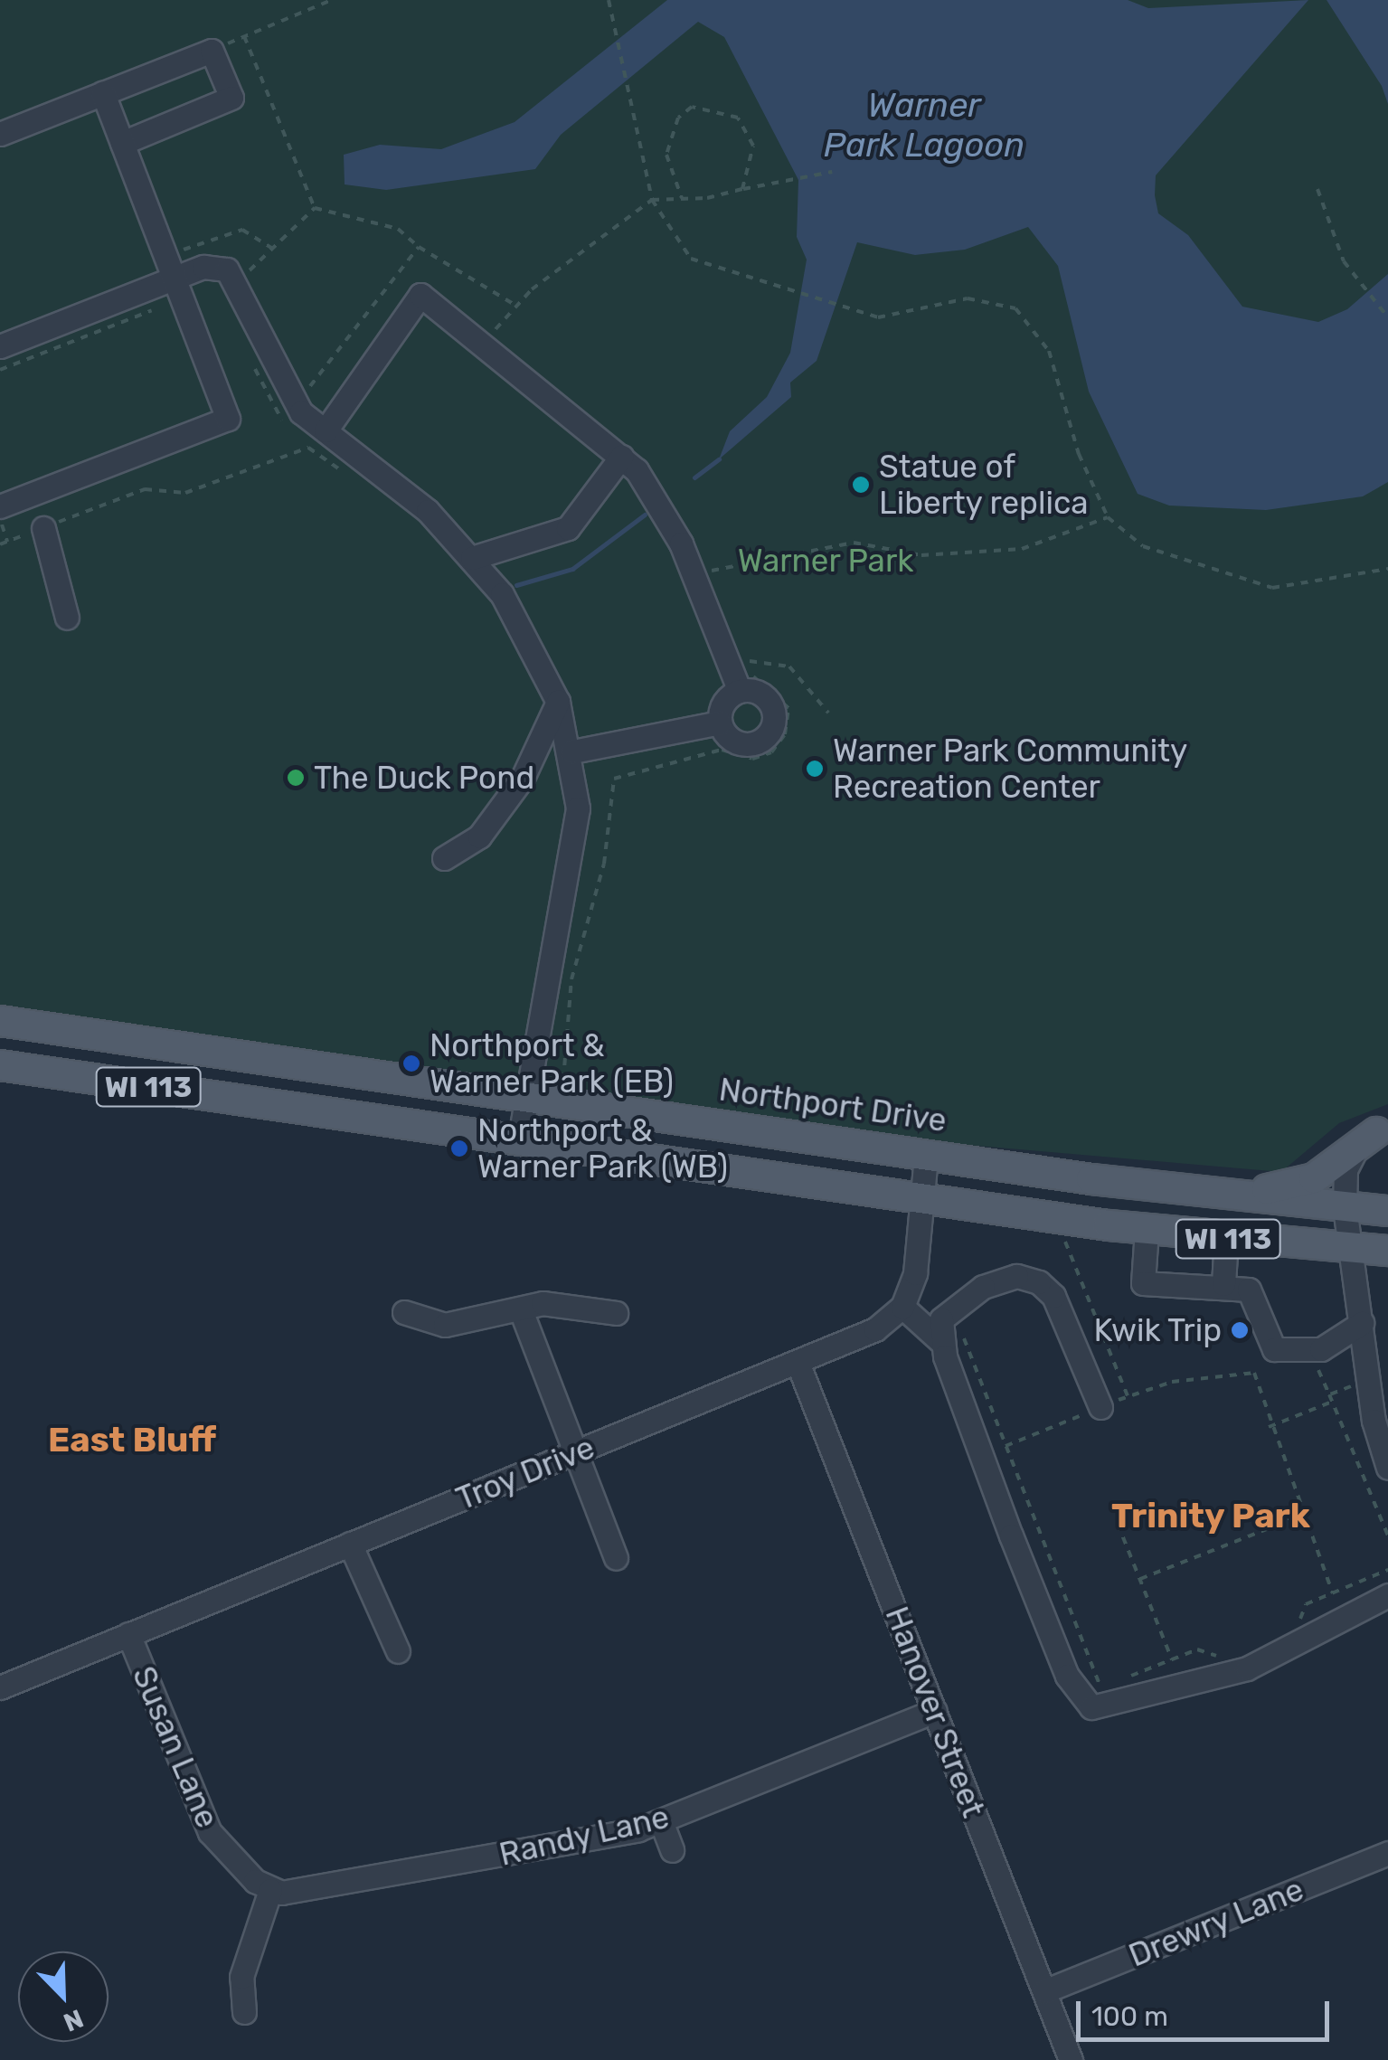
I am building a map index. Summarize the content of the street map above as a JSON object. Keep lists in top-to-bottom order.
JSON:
{
  "streets": {
    "main road": ["WI 113", "Northport Drive"],
    "street": [
      "Troy Drive",
      "Hanover Street",
      "Susan Lane",
      "Randy Lane",
      "Drewry Lane"
    ]
  },
  "crossings": [
    ["WI 113", "Northport Drive"],
    ["Troy Drive", "Hanover Street"],
    ["Troy Drive", "Susan Lane"],
    ["Hanover Street", "Randy Lane"],
    ["Hanover Street", "Drewry Lane"],
    ["Susan Lane", "Randy Lane"]
  ],
  "districts": ["East Bluff", "Trinity Park"],
  "water": ["Warner Park Lagoon"],
  "parks": ["Warner Park"],
  "places": [
    "Statue of Liberty replica",
    "Warner Park Community Recreation Center",
    "The Duck Pond",
    "Northport & Warner Park (EB)",
    "Northport & Warner Park (WB)",
    "Kwik Trip"
  ],
  "scale_bar": "100 m",
  "north": "bottom right"
}
